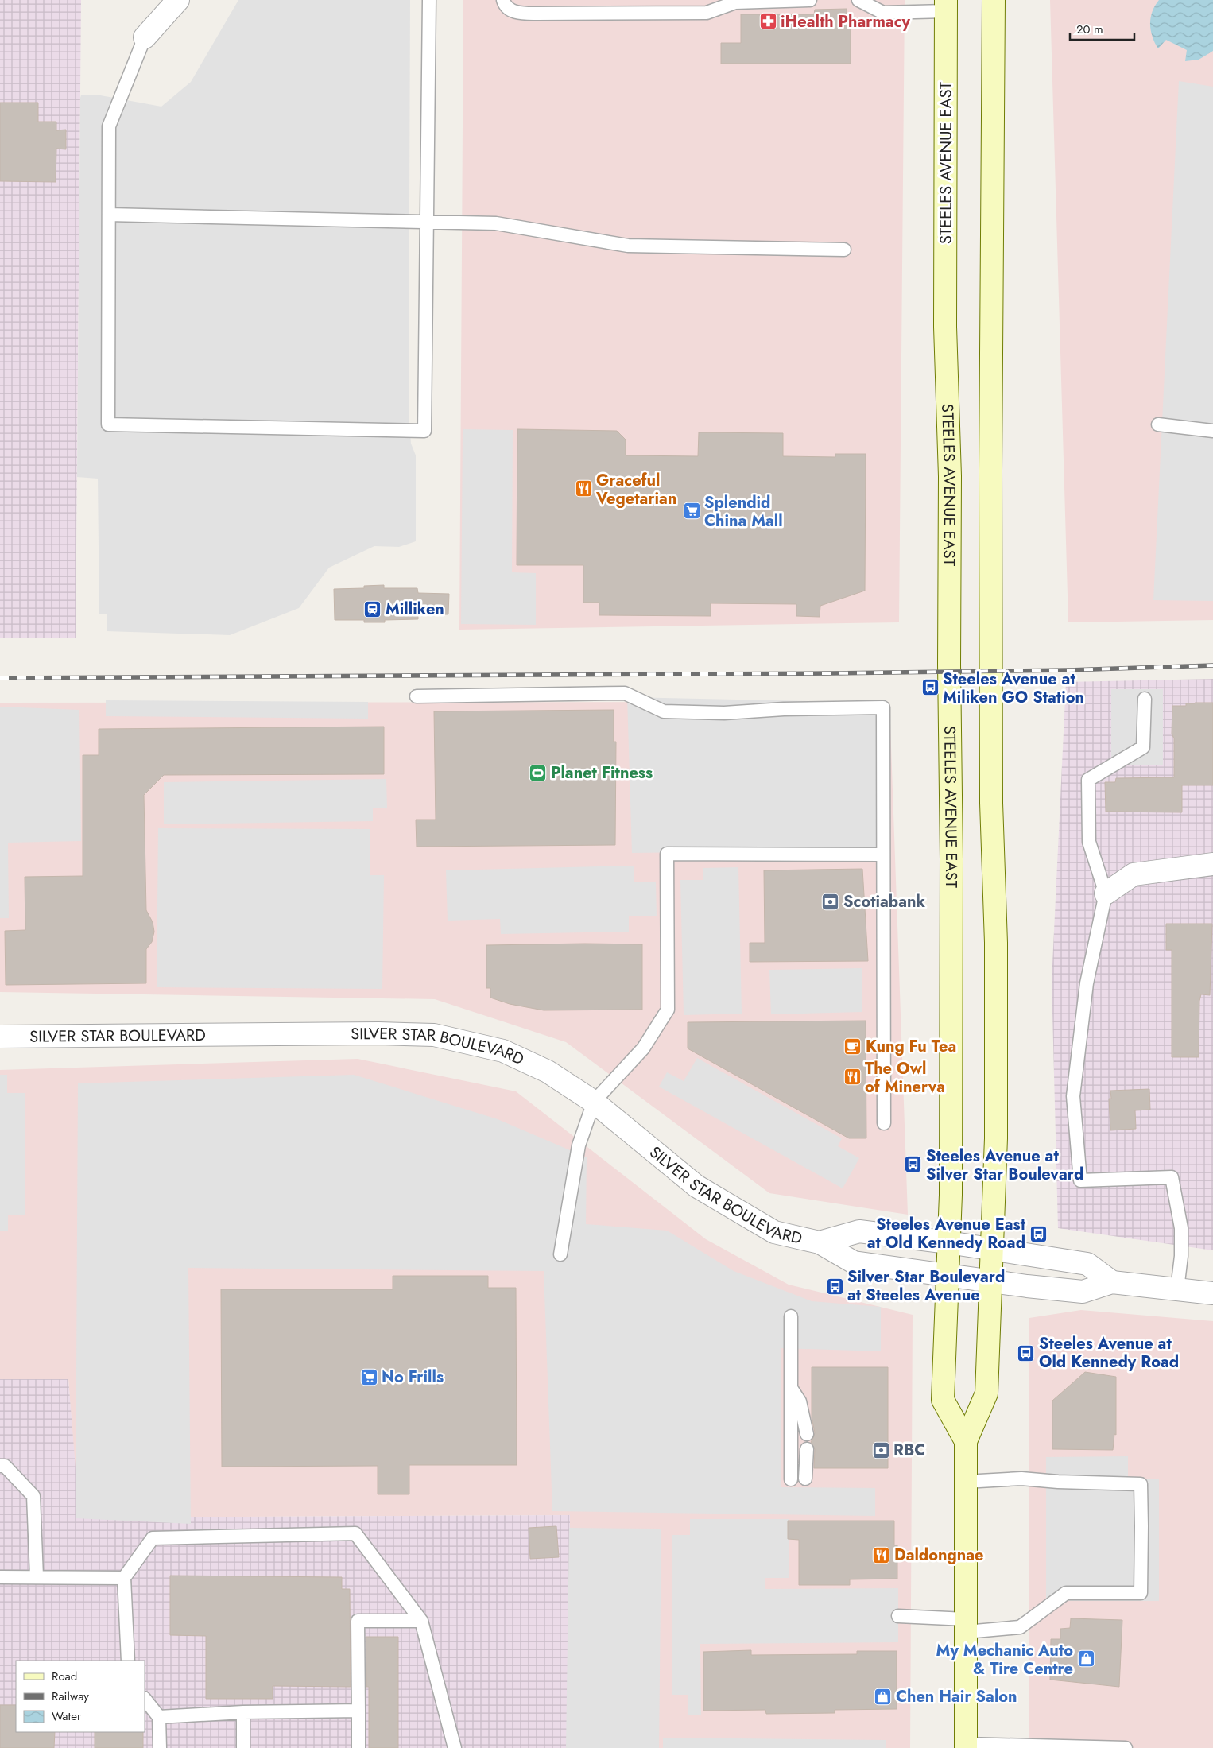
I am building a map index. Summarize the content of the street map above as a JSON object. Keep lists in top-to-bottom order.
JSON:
{
  "streets": {
    "main road": ["STEELES AVENUE EAST"],
    "street": ["SILVER STAR BOULEVARD"]
  },
  "crossings": [
    ["STEELES AVENUE EAST", "SILVER STAR BOULEVARD"]
  ],
  "places": {
    "pharmacy": ["iHealth Pharmacy"],
    "restaurant": ["Graceful Vegetarian", "The Owl of Minerva", "Daldongnae"],
    "supermarket": ["Splendid China Mall", "No Frills"],
    "station": ["Milliken"],
    "bus stop": [
      "Steeles Avenue at Miliken GO Station",
      "Steeles Avenue at Silver Star Boulevard",
      "Steeles Avenue East at Old Kennedy Road",
      "Silver Star Boulevard at Steeles Avenue",
      "Steeles Avenue at Old Kennedy Road"
    ],
    "sports": ["Planet Fitness"],
    "bank": ["Scotiabank", "RBC"],
    "cafe": ["Kung Fu Tea"],
    "shop": ["My Mechanic Auto & Tire Centre", "Chen Hair Salon"]
  },
  "legend": ["Road", "Railway", "Water"],
  "scale_bar": "20 m"
}
